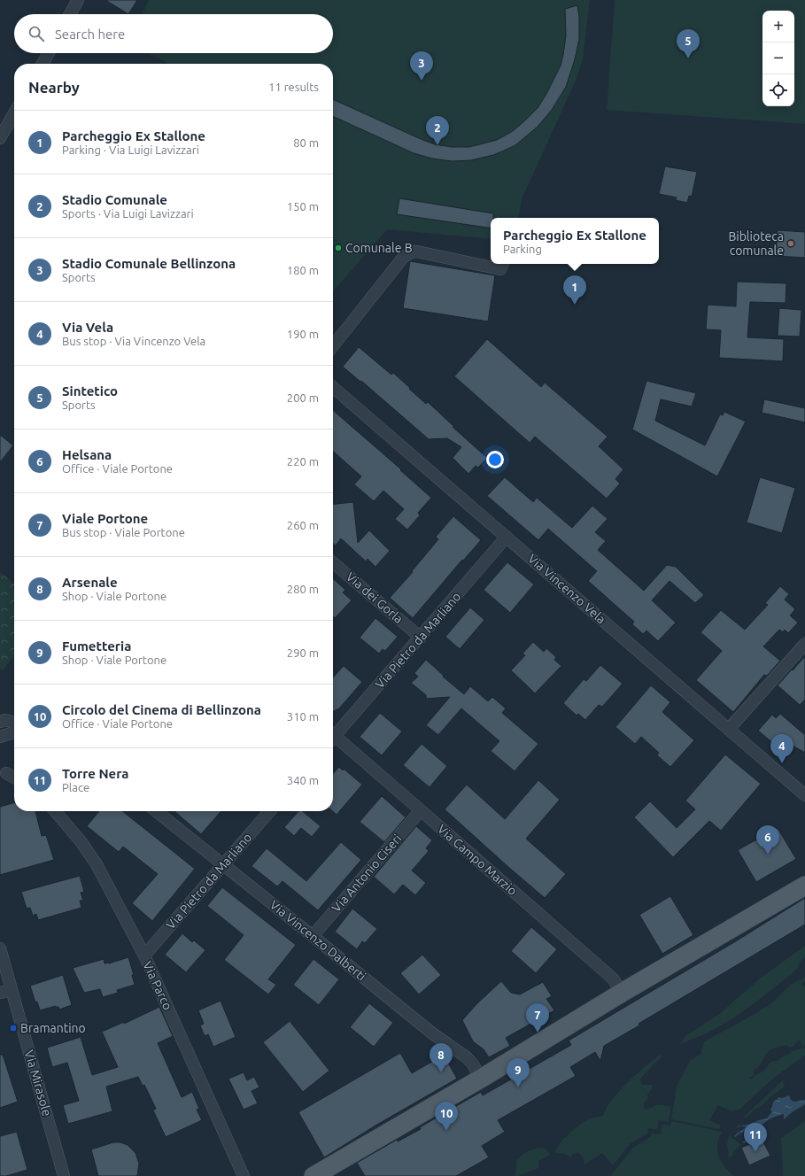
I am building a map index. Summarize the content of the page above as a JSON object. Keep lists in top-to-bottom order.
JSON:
{
  "streets": {
    "street": [
      "Via Vincenzo Vela",
      "Via dei Gorla",
      "Via Pietro da Marliano",
      "Via Campo Marzio",
      "Via Antonio Ciseri",
      "Via Vincenzo Dalberti",
      "Via Parco",
      "Via Mirasole"
    ]
  },
  "crossings": [
    ["Via Vincenzo Vela", "Via Pietro da Marliano"],
    ["Via dei Gorla", "Via Pietro da Marliano"],
    ["Via Pietro da Marliano", "Via Vincenzo Dalberti"],
    ["Via Pietro da Marliano", "Via Parco"],
    ["Via Campo Marzio", "Via Antonio Ciseri"],
    ["Via Antonio Ciseri", "Via Vincenzo Dalberti"]
  ],
  "places": {
    "other": ["Biblioteca comunale", "Comunale B"],
    "transit": ["Bramantino"]
  },
  "page": {
    "map_buttons": ["+", "−"],
    "search": "Search here",
    "pins": [
      "5",
      "3",
      "2",
      "1",
      "4",
      "6",
      "7",
      "8",
      "9",
      "10",
      "11"
    ],
    "heading": ["Nearby", "11 results"],
    "list": [
      {
        "mark": "1",
        "name": "Parcheggio Ex Stallone",
        "note": "Parking · Via Luigi Lavizzari",
        "value": "80 m"
      },
      {
        "mark": "2",
        "name": "Stadio Comunale",
        "note": "Sports · Via Luigi Lavizzari",
        "value": "150 m"
      },
      {
        "mark": "3",
        "name": "Stadio Comunale Bellinzona",
        "note": "Sports",
        "value": "180 m"
      },
      {
        "mark": "4",
        "name": "Via Vela",
        "note": "Bus stop · Via Vincenzo Vela",
        "value": "190 m"
      },
      {
        "mark": "5",
        "name": "Sintetico",
        "note": "Sports",
        "value": "200 m"
      },
      {
        "mark": "6",
        "name": "Helsana",
        "note": "Office · Viale Portone",
        "value": "220 m"
      },
      {
        "mark": "7",
        "name": "Viale Portone",
        "note": "Bus stop · Viale Portone",
        "value": "260 m"
      },
      {
        "mark": "8",
        "name": "Arsenale",
        "note": "Shop · Viale Portone",
        "value": "280 m"
      },
      {
        "mark": "9",
        "name": "Fumetteria",
        "note": "Shop · Viale Portone",
        "value": "290 m"
      },
      {
        "mark": "10",
        "name": "Circolo del Cinema di Bellinzona",
        "note": "Office · Viale Portone",
        "value": "310 m"
      },
      {
        "mark": "11",
        "name": "Torre Nera",
        "note": "Place",
        "value": "340 m"
      }
    ],
    "popup": ["Parcheggio Ex Stallone", "Parking"]
  }
}
